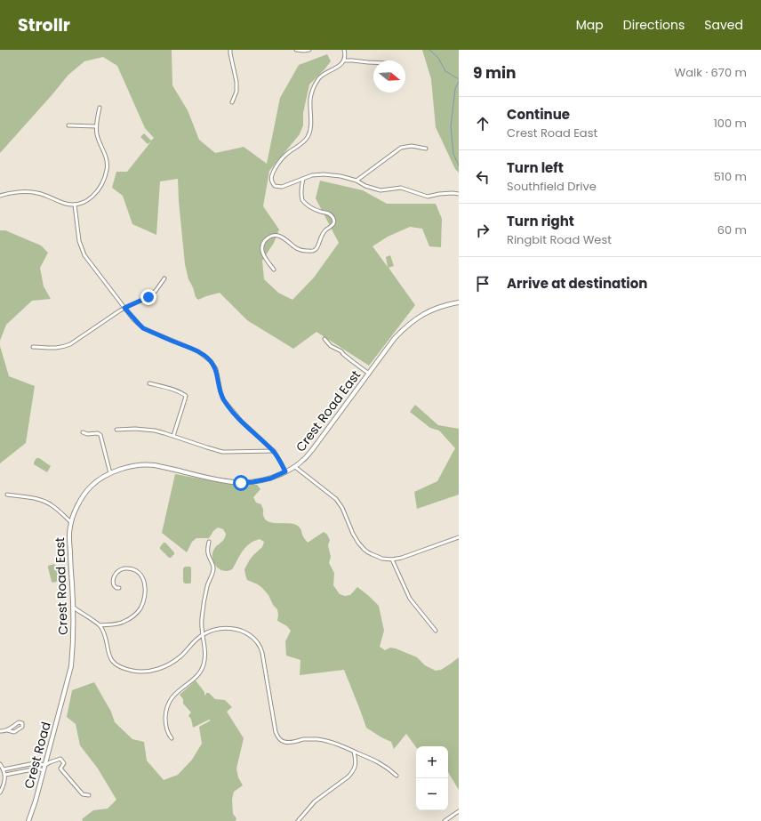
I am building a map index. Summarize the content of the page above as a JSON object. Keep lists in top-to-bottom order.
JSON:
{
  "streets": {
    "street": ["Crest Road East", "Crest Road"]
  },
  "crossings": [
    ["Crest Road East", "Crest Road"]
  ],
  "north": "right",
  "page": {
    "header": "Strollr",
    "nav": ["Map", "Directions", "Saved"],
    "heading": ["9 min", "Walk · 670 m"],
    "list": [
      ["Continue", "Crest Road East", "100 m"],
      ["Turn left", "Southfield Drive", "510 m"],
      ["Turn right", "Ringbit Road West", "60 m"],
      "Arrive at destination"
    ],
    "map_buttons": ["+", "−"]
  }
}
